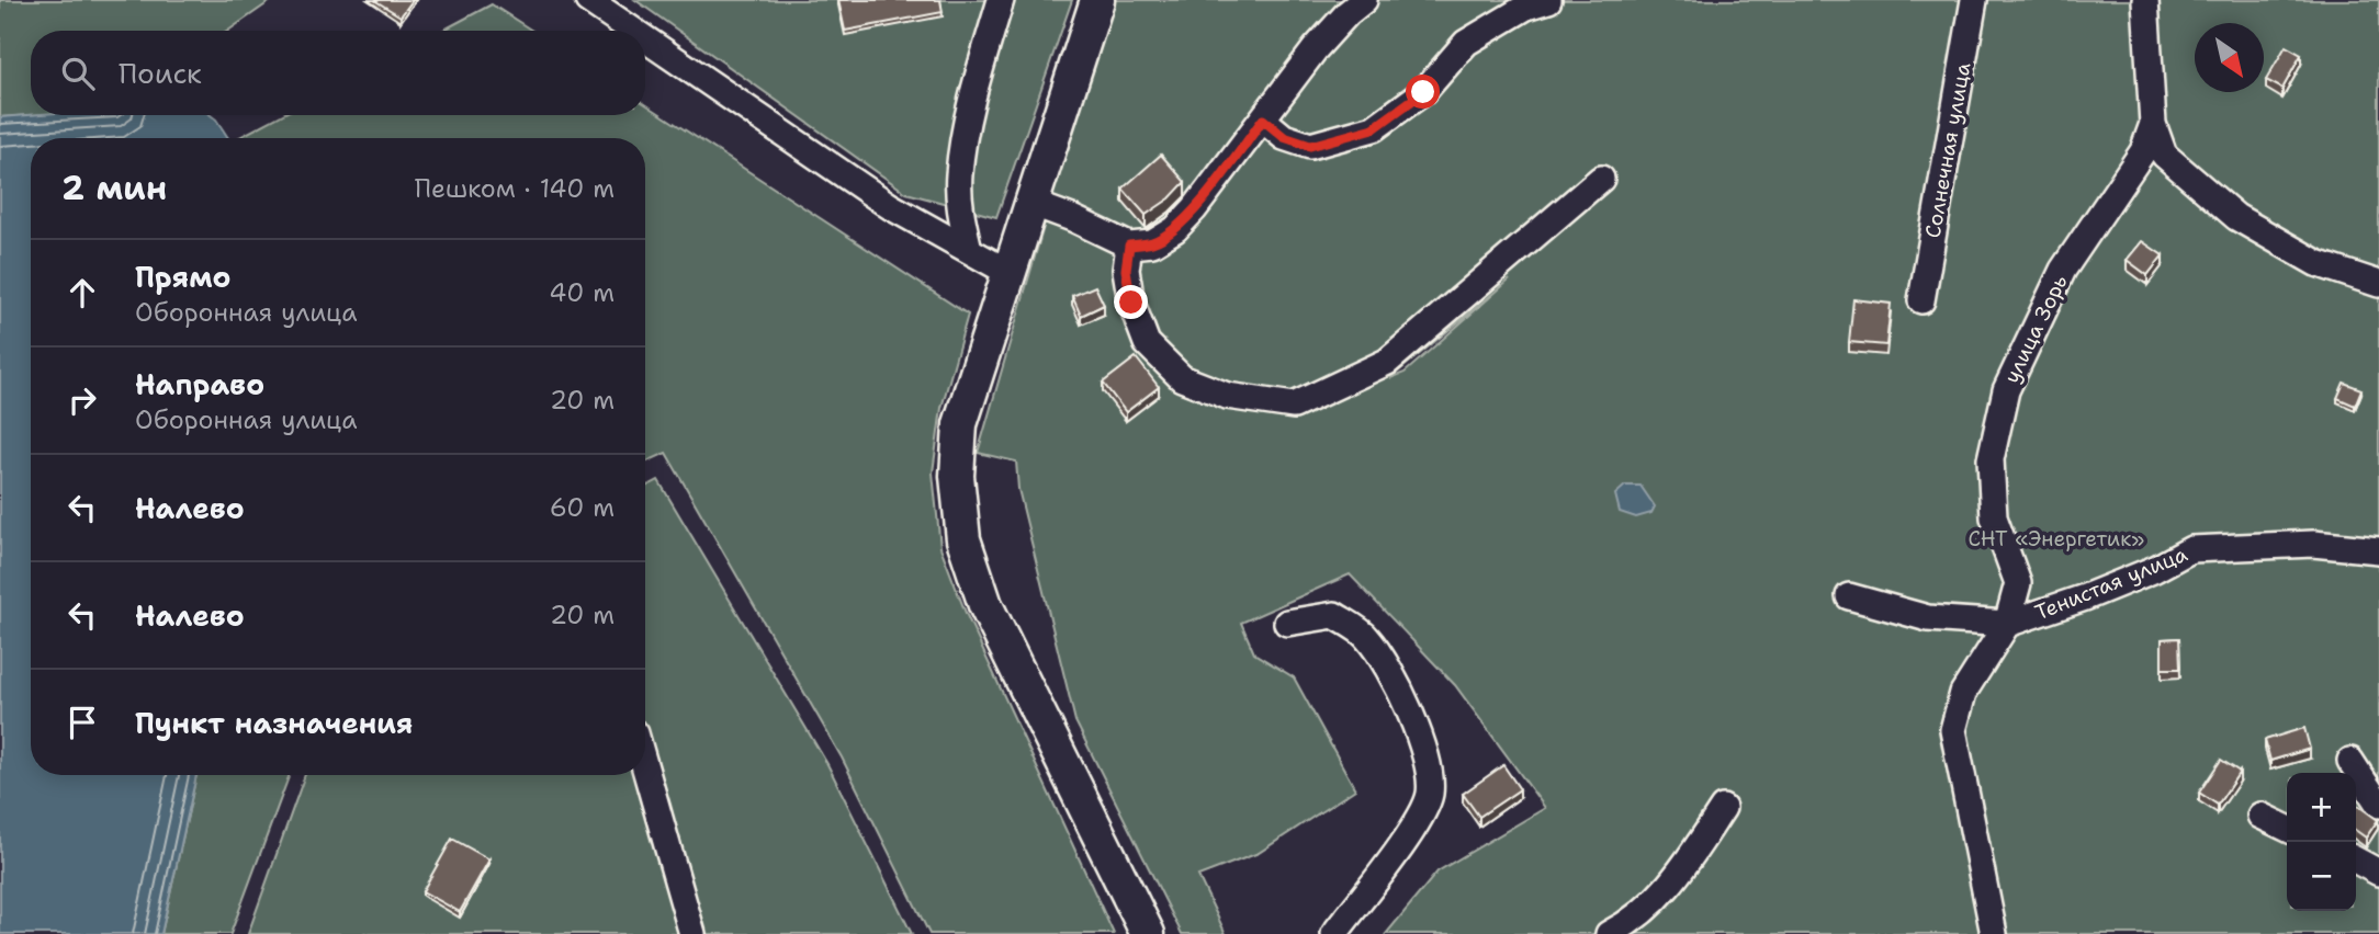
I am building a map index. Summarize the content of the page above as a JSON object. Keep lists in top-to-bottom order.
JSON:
{
  "streets": {
    "street": ["Солнечная улица", "улица Зорь", "Тенистая улица"]
  },
  "crossings": [
    ["улица Зорь", "Тенистая улица"]
  ],
  "parks": ["СНТ «Энергетик»"],
  "north": "bottom right",
  "page": {
    "search": "Поиск",
    "heading": ["2 мин", "Пешком · 140 m"],
    "list": [
      ["Прямо", "Оборонная улица", "40 m"],
      ["Направо", "Оборонная улица", "20 m"],
      ["Налево", "60 m"],
      ["Налево", "20 m"],
      "Пункт назначения"
    ],
    "map_buttons": ["+", "−"]
  }
}
